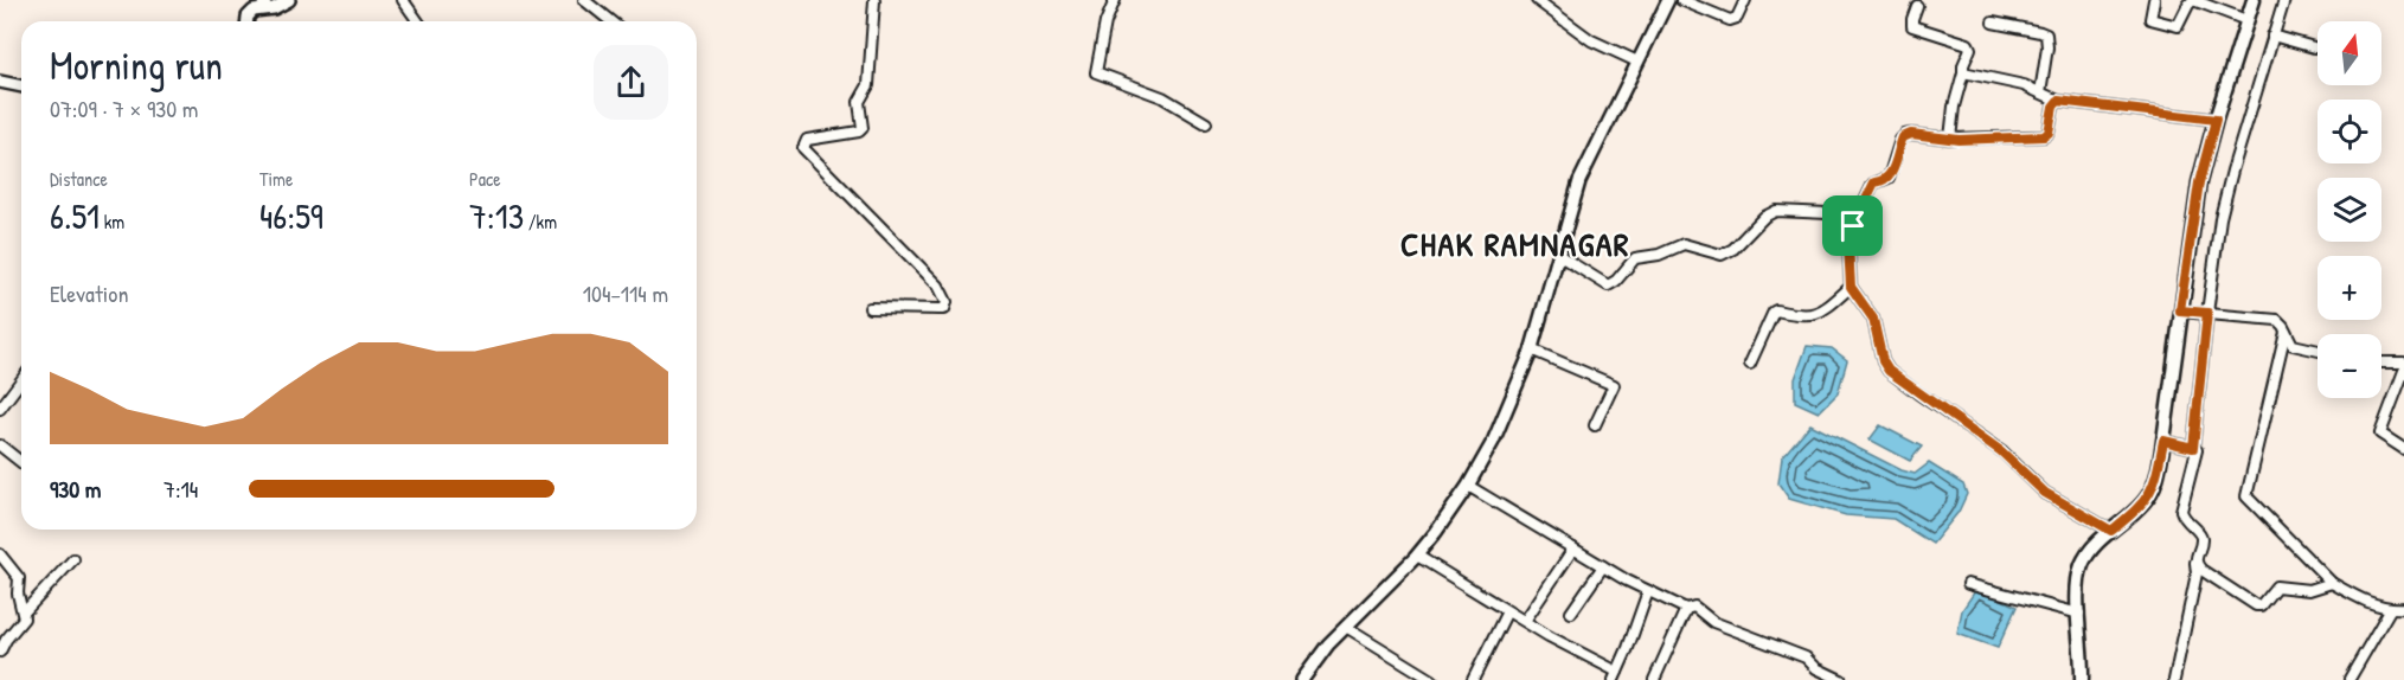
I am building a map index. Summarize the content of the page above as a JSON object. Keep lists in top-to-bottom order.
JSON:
{
  "districts": ["CHAK RAMNAGAR"],
  "north": "top",
  "page": {
    "map_buttons": ["+", "−"],
    "heading": ["Morning run", "07:09 · 7 × 930 m"],
    "stats": [
      ["Distance", "6.51 km"],
      ["Time", "46:59"],
      ["Pace", "7:13 /km"]
    ],
    "chart": ["Elevation", "104–114 m"],
    "list": [
      {
        "name": "930 m",
        "note": "7:14"
      }
    ]
  }
}
